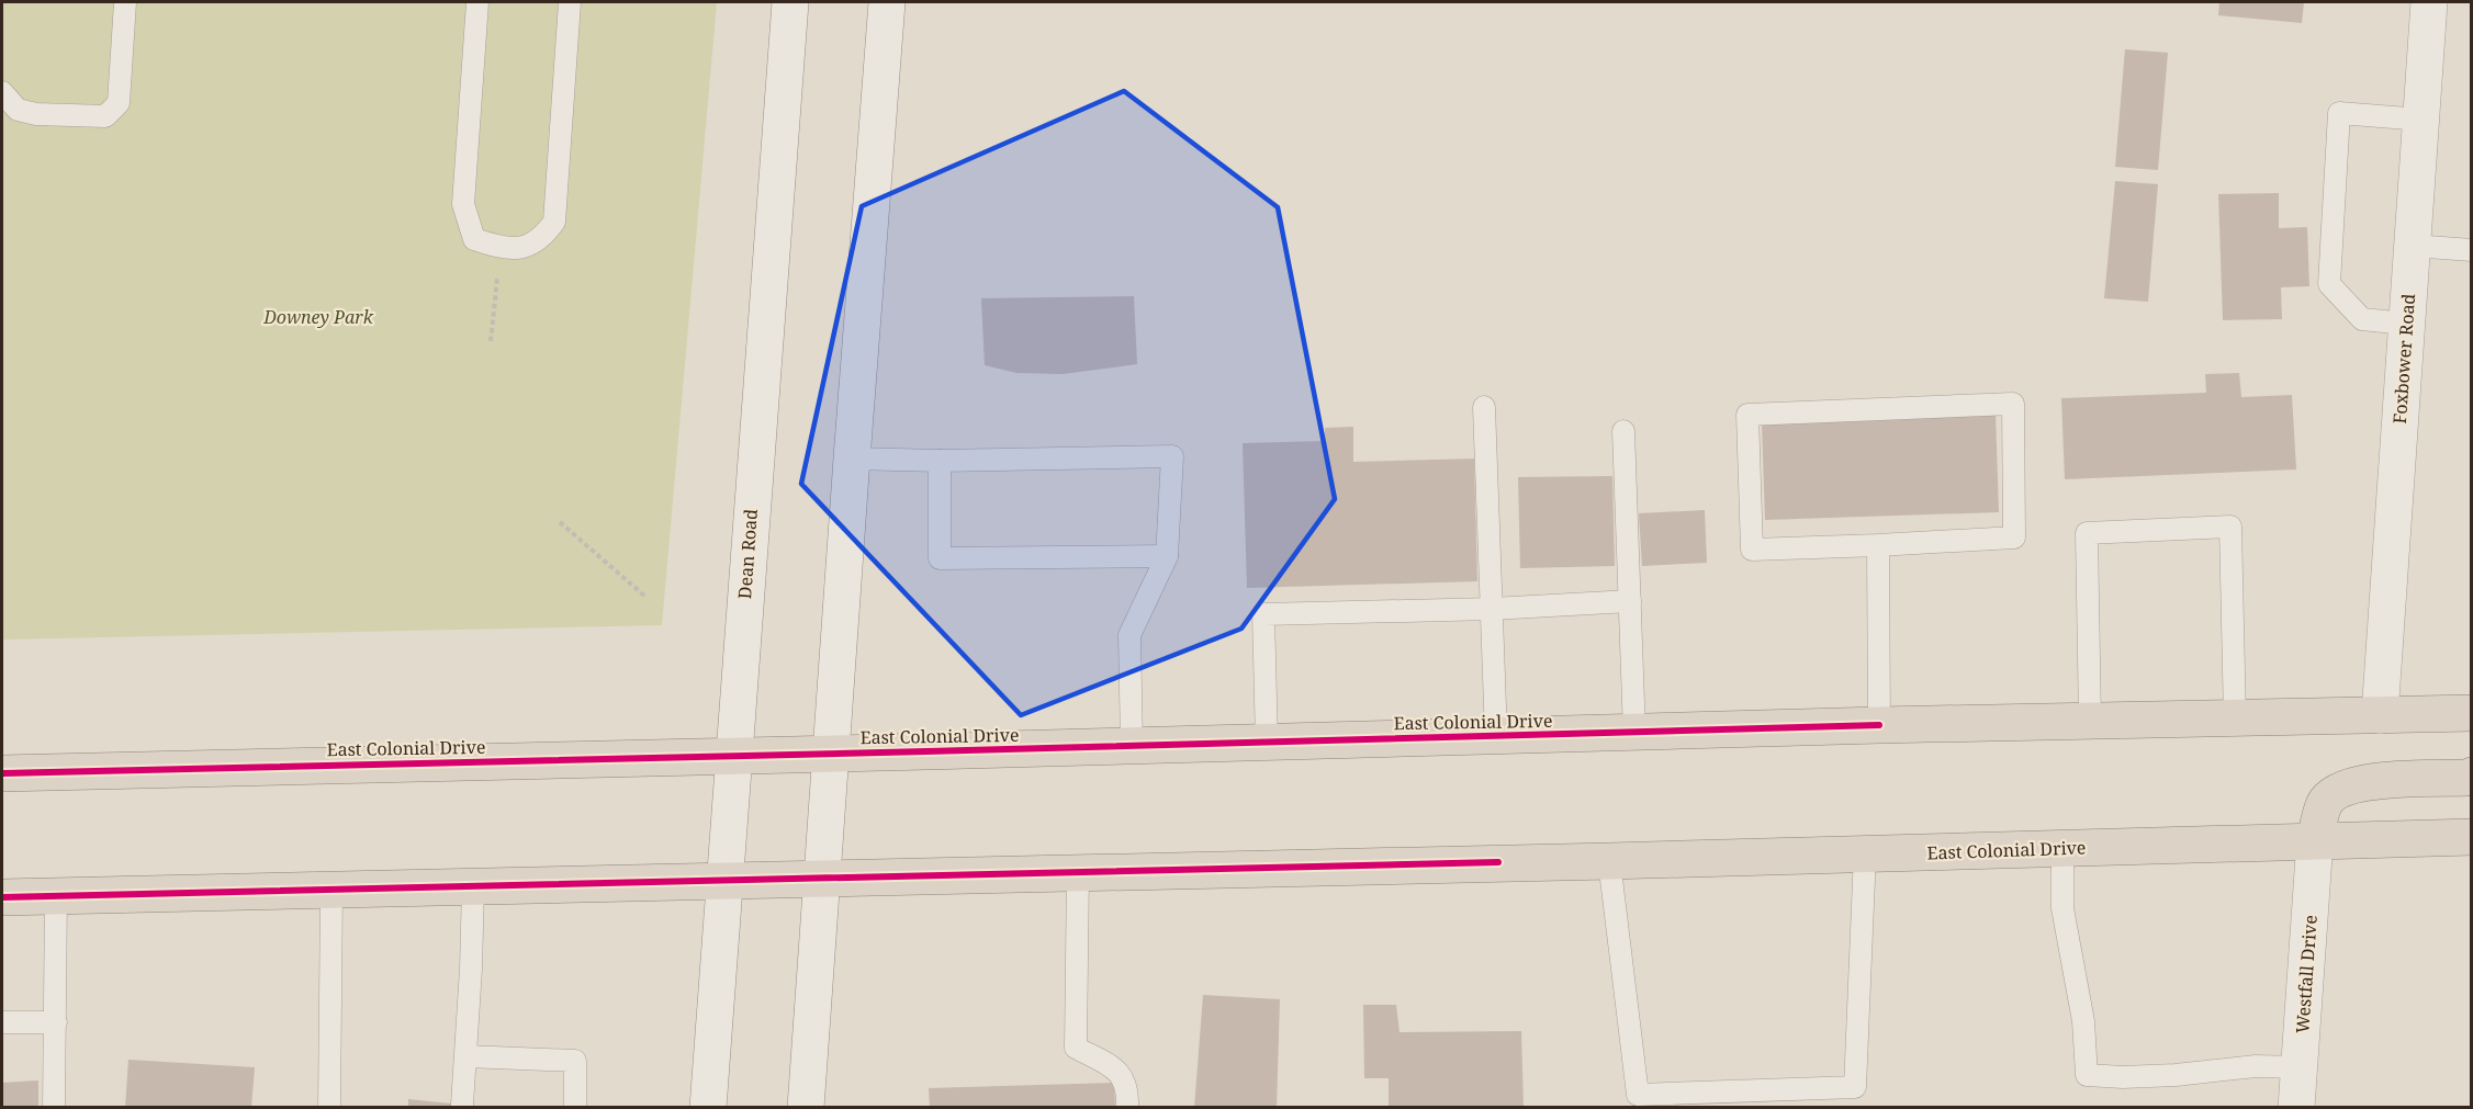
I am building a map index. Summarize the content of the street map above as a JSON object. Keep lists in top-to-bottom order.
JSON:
{
  "streets": {
    "highway": ["East Colonial Drive"],
    "main road": ["Foxbower Road", "Dean Road", "Westfall Drive"]
  },
  "crossings": [
    ["Foxbower Road", "East Colonial Drive"],
    ["Dean Road", "East Colonial Drive"],
    ["East Colonial Drive", "Westfall Drive"]
  ],
  "parks": ["Downey Park"]
}
